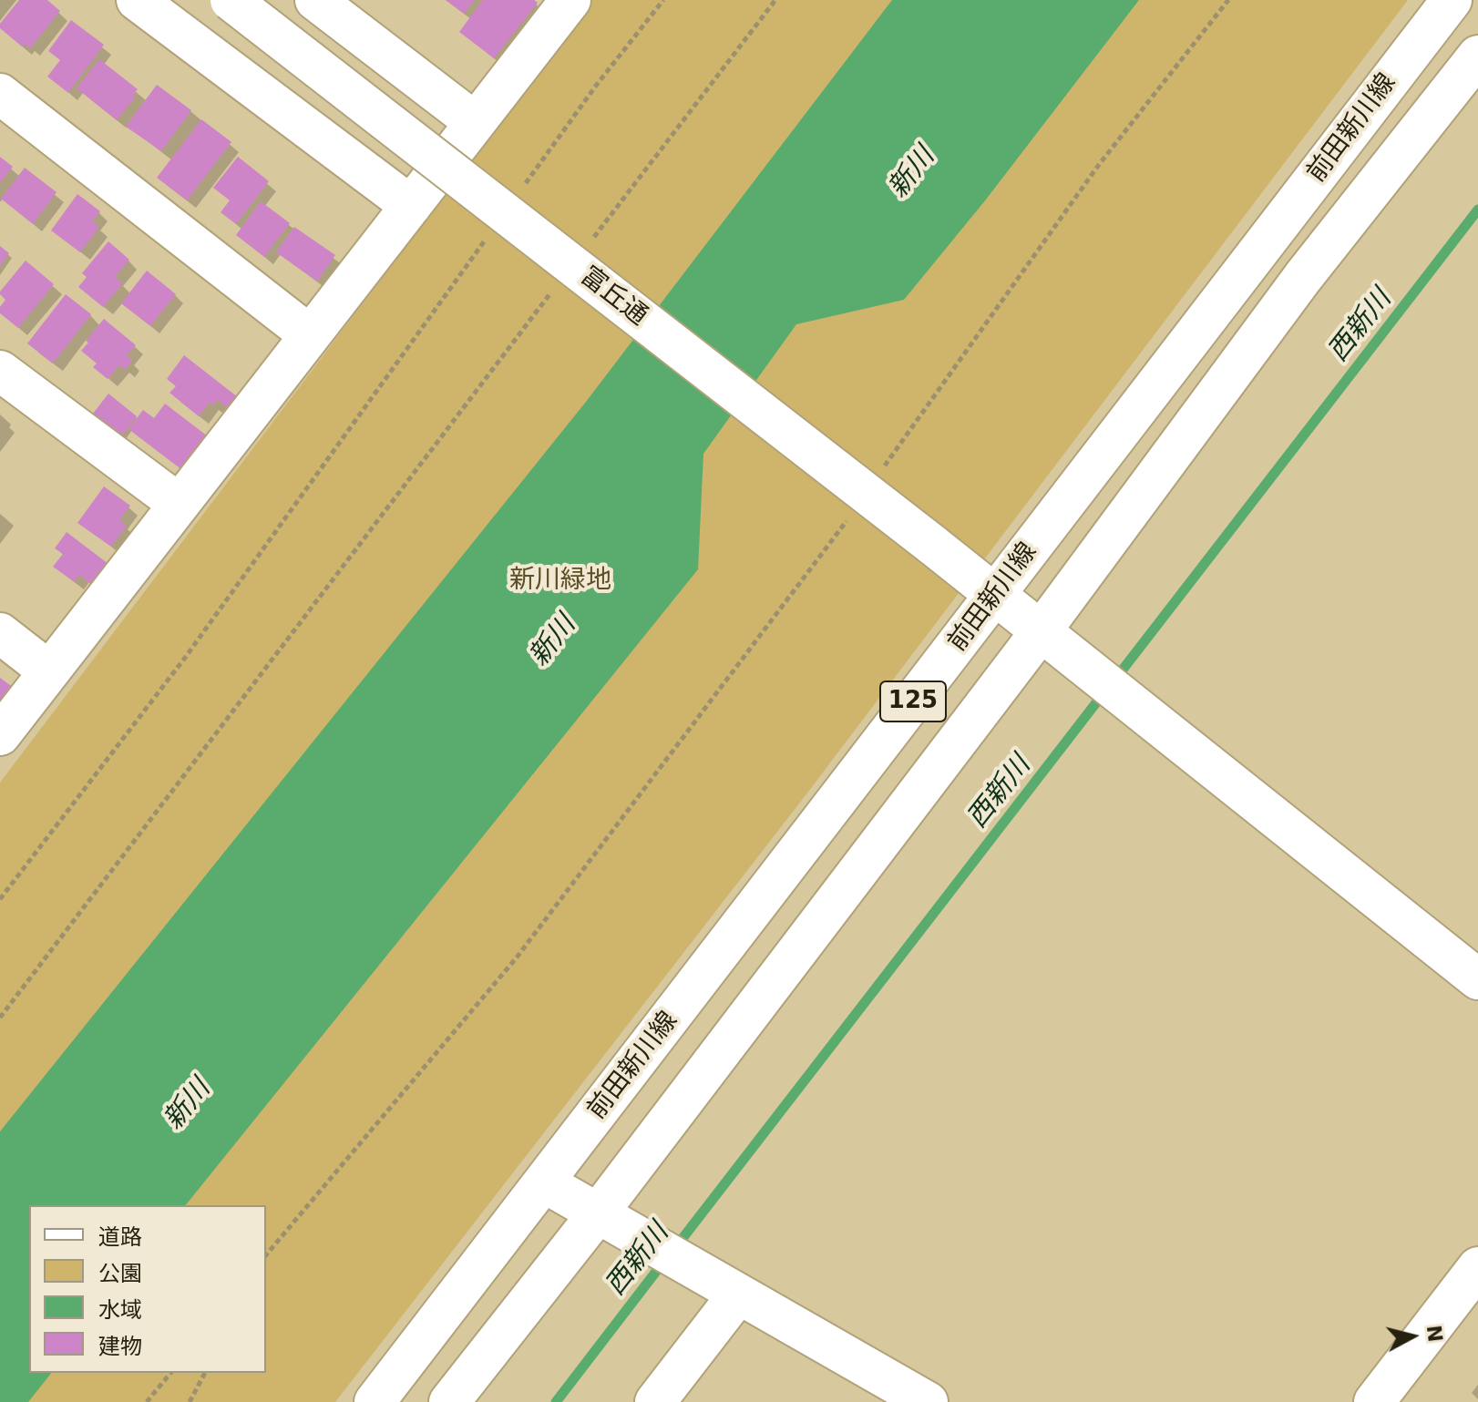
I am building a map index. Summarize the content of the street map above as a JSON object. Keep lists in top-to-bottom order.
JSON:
{
  "streets": {
    "street": ["前田新川線", "富丘通", "125"]
  },
  "crossings": [
    ["前田新川線", "富丘通"]
  ],
  "water": ["新川", "西新川"],
  "parks": ["新川緑地"],
  "legend": [
    "道路",
    "公園",
    "水域",
    "建物"
  ],
  "north": "right"
}
